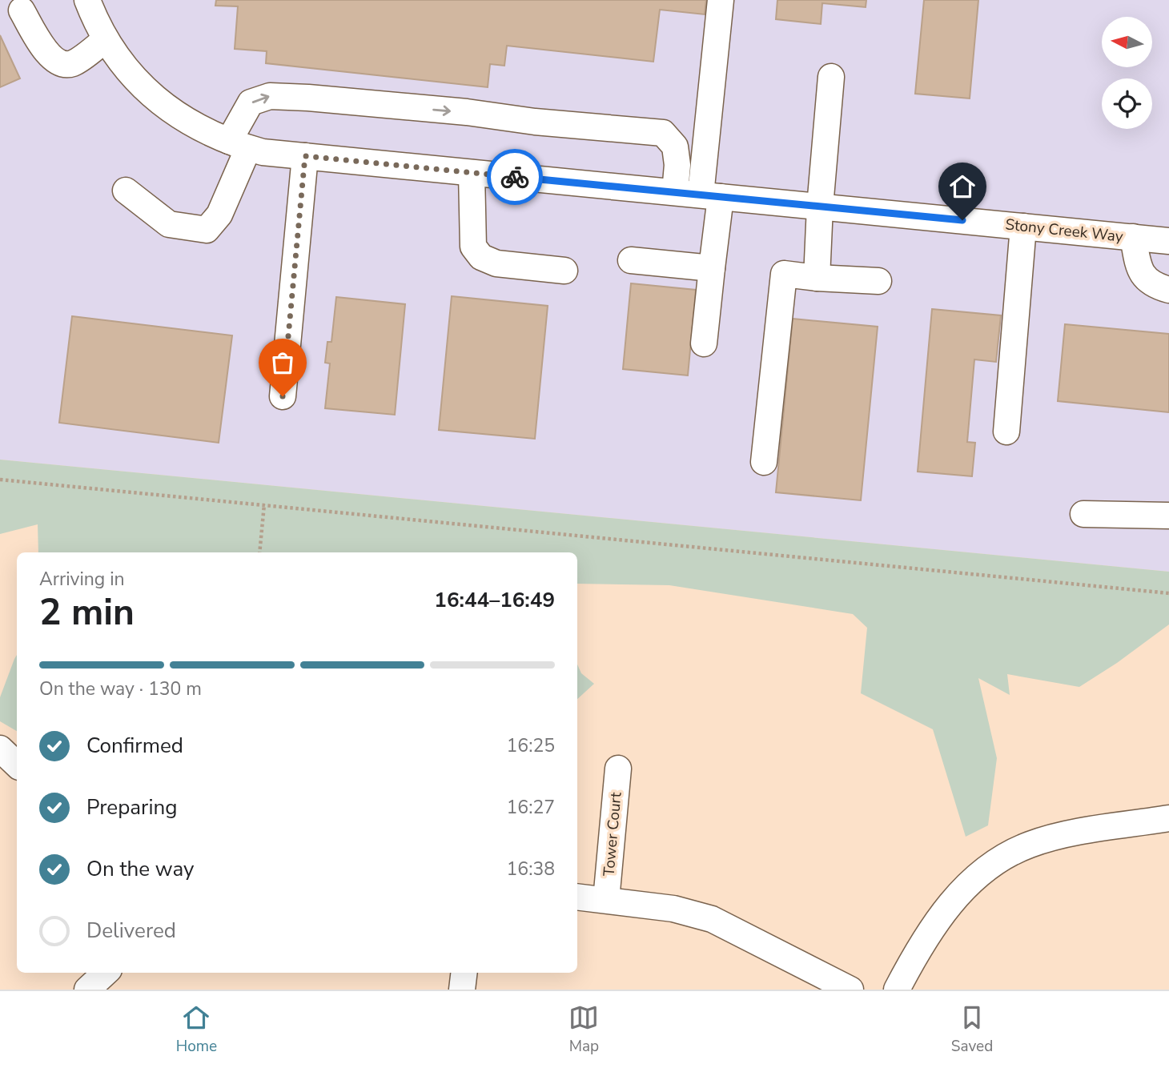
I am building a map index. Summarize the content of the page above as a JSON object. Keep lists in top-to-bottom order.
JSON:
{
  "streets": {
    "street": ["Stony Creek Way", "Tower Court"]
  },
  "north": "left",
  "page": {
    "heading": ["2 min", "Arriving in", "16:44–16:49"],
    "bar": "On the way · 130 m",
    "list": [
      ["Confirmed", "16:25"],
      ["Preparing", "16:27"],
      ["On the way", "16:38"],
      "Delivered"
    ],
    "tabs": ["Home", "Map", "Saved"]
  }
}
